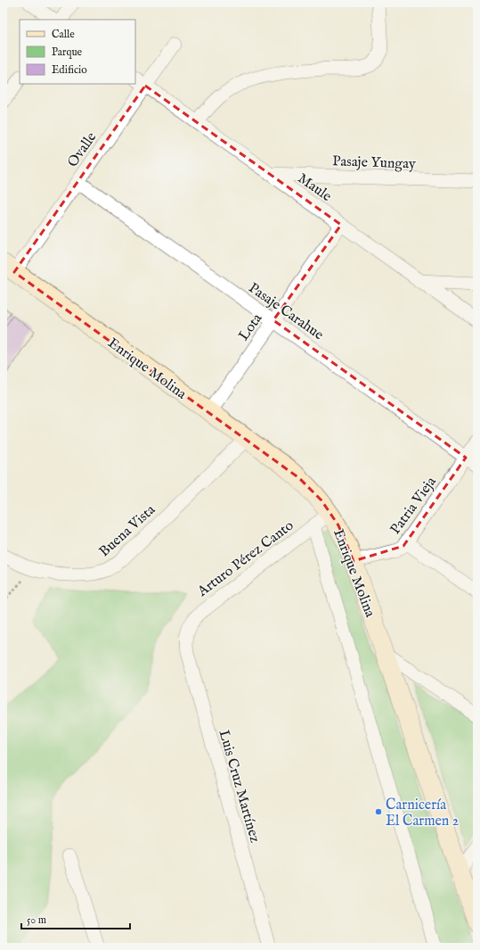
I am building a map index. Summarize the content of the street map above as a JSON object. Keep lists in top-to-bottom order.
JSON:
{
  "streets": {
    "main road": ["Enrique Molina"],
    "street": [
      "Ovalle",
      "Pasaje Yungay",
      "Maule",
      "Pasaje Carahue",
      "Lota",
      "Patria Vieja",
      "Buena Vista",
      "Arturo Pérez Canto",
      "Luis Cruz Martínez"
    ]
  },
  "crossings": [
    ["Ovalle", "Maule"],
    ["Ovalle", "Pasaje Carahue"],
    ["Ovalle", "Enrique Molina"],
    ["Pasaje Yungay", "Maule"],
    ["Maule", "Lota"],
    ["Pasaje Carahue", "Lota"],
    ["Pasaje Carahue", "Patria Vieja"],
    ["Lota", "Enrique Molina"],
    ["Enrique Molina", "Patria Vieja"],
    ["Enrique Molina", "Buena Vista"],
    ["Enrique Molina", "Arturo Pérez Canto"],
    ["Arturo Pérez Canto", "Luis Cruz Martínez"]
  ],
  "places": ["Carnicería El Carmen 2"],
  "legend": ["Calle", "Parque", "Edificio"],
  "scale_bar": "50 m"
}
